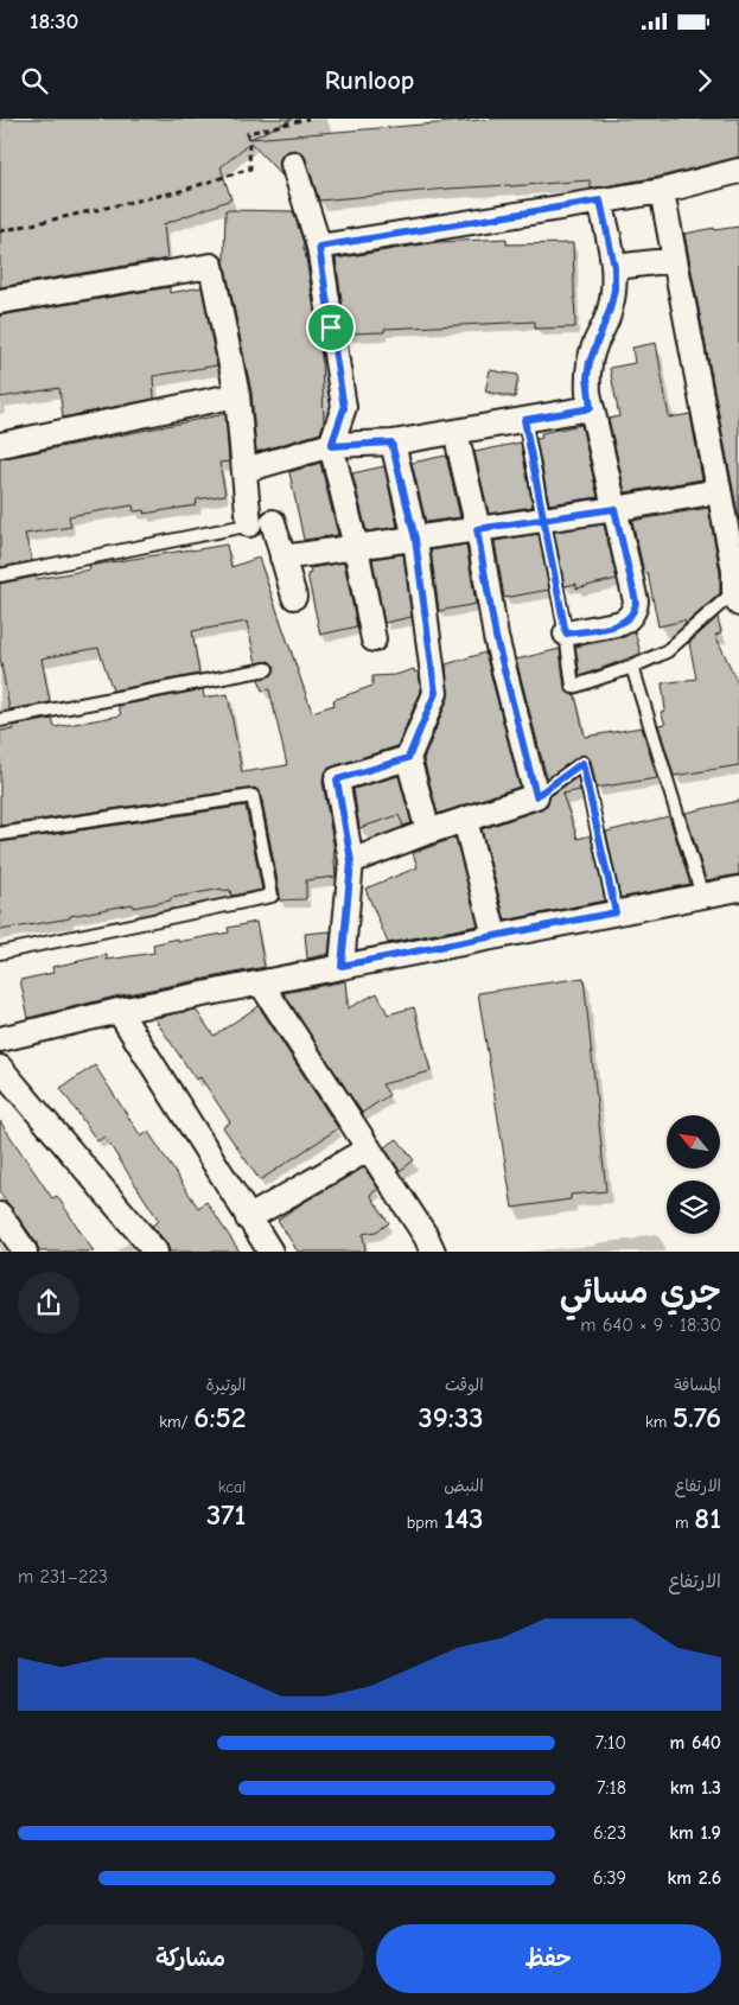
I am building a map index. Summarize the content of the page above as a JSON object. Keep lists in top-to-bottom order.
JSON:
{
  "north": "top left",
  "page": {
    "status": "18:30",
    "header": "Runloop",
    "heading": ["جري مسائي", "18:30 · 9 × 640 m"],
    "stats": [
      ["المسافة", "5.76 km"],
      ["الوقت", "39:33"],
      ["الوتيرة", "6:52 /km"],
      ["الارتفاع", "81 m"],
      ["النبض", "143 bpm"],
      ["kcal", "371"]
    ],
    "chart": ["الارتفاع", "223–231 m"],
    "list": [
      {
        "name": "640 m",
        "note": "7:10"
      },
      {
        "name": "1.3 km",
        "note": "7:18"
      },
      {
        "name": "1.9 km",
        "note": "6:23"
      },
      {
        "name": "2.6 km",
        "note": "6:39"
      }
    ],
    "buttons": ["حفظ", "مشاركة"]
  }
}
